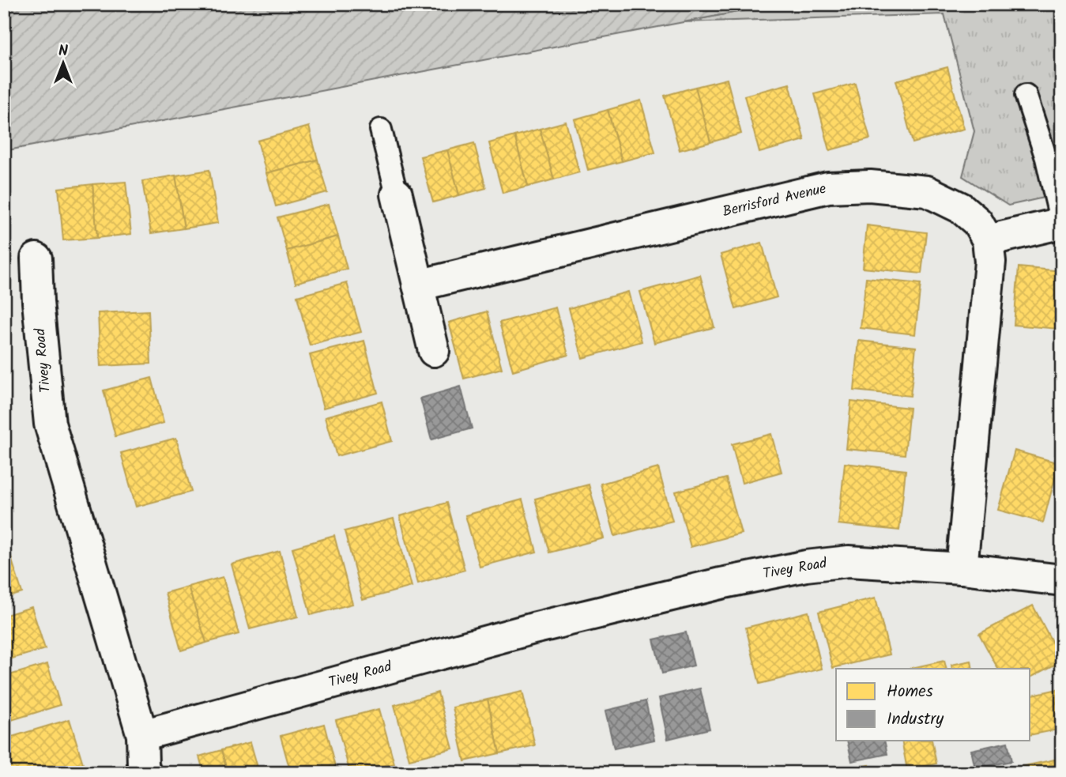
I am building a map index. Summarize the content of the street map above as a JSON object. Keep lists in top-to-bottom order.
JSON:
{
  "streets": {
    "street": ["Berrisford Avenue", "Tivey Road"]
  },
  "legend": ["Homes", "Industry"],
  "north": "top"
}
